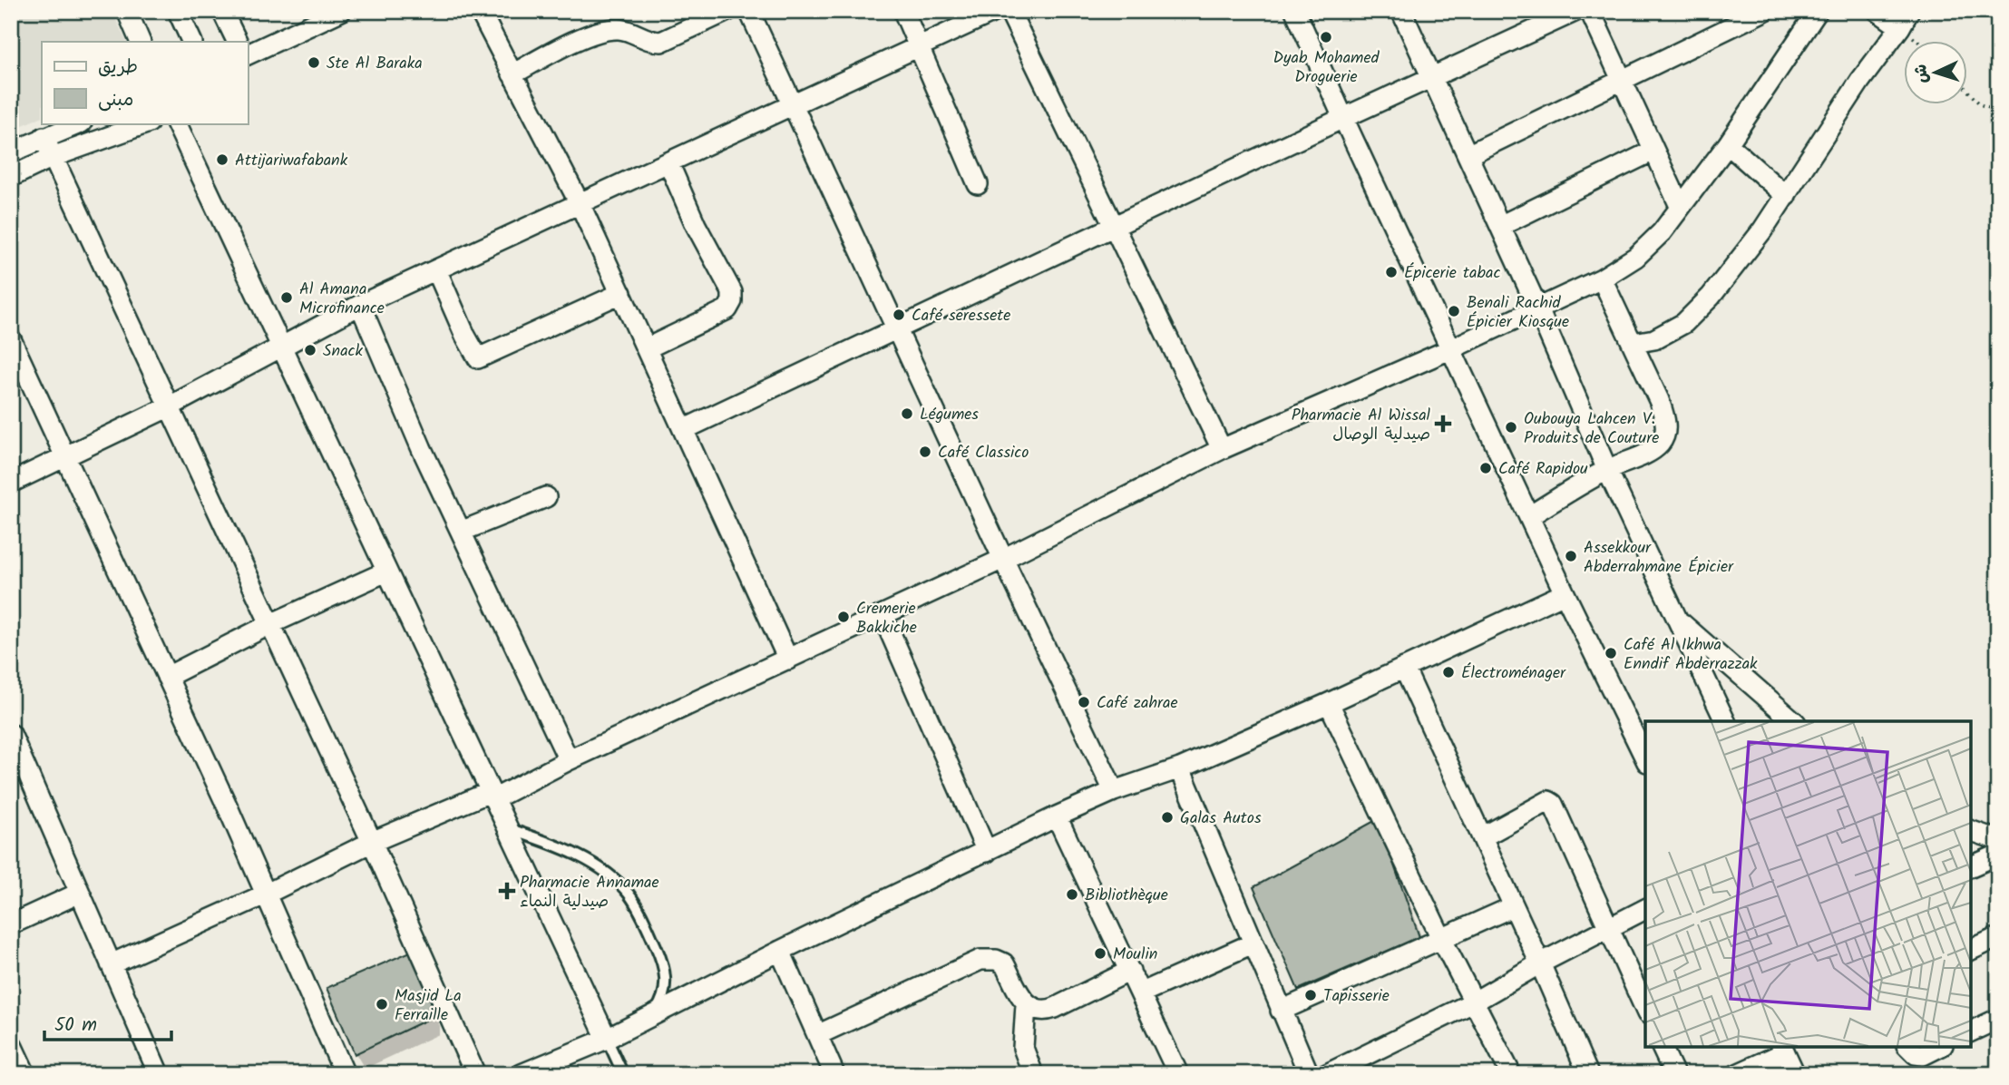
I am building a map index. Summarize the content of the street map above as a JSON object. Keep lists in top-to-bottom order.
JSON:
{
  "places": {
    "other": [
      "Dyab Mohamed Droguerie",
      "Ste Al Baraka",
      "Attijariwafabank",
      "Épicerie tabac",
      "Al Amana Microfinance",
      "Benali Rachid Épicier Kiosque",
      "Café seressete",
      "Snack",
      "Légumes",
      "Oubouya Lahcen V. Produits de Couture",
      "Café Classico",
      "Café Rapidou",
      "Assekkour Abderrahmane Épicier",
      "Cremerie Bakkiche",
      "Café Al Ikhwa Enndif Abderrazzak",
      "Électroménager",
      "Café zahrae",
      "Galas Autos",
      "Bibliothèque",
      "Moulin",
      "Tapisserie",
      "Masjid La Ferraille"
    ],
    "health": ["Pharmacie Al Wissal صيدلية الوصال", "Pharmacie Annamae صيدلية النماء"]
  },
  "legend": ["طريق", "مبنى"],
  "scale_bar": "50 m",
  "north": "left"
}
